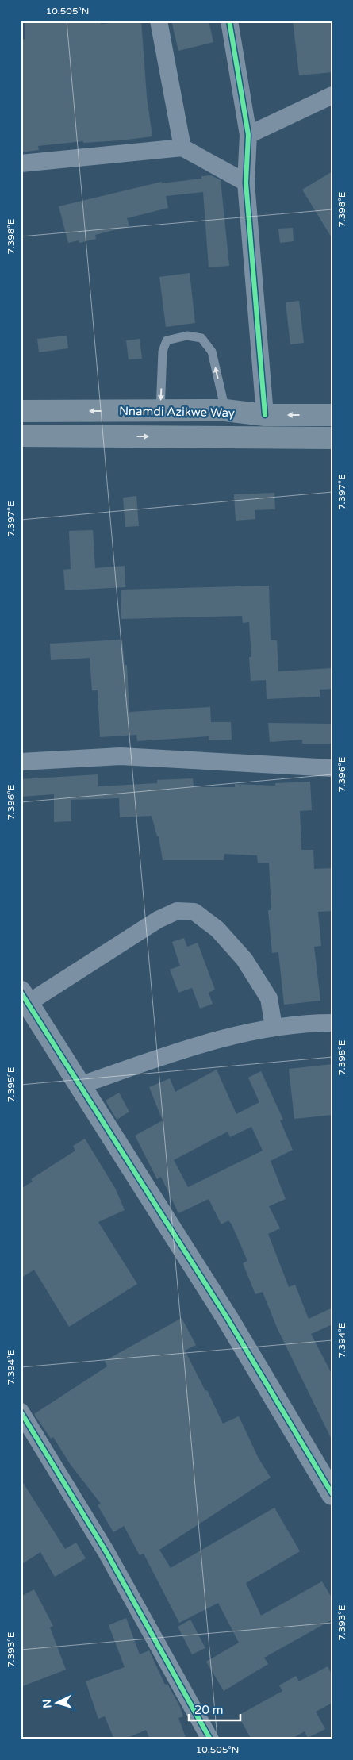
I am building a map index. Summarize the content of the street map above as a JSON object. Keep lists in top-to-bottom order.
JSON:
{
  "streets": {
    "highway": ["Nnamdi Azikwe Way"]
  },
  "scale_bar": "20 m",
  "north": "left",
  "coordinates": [
    "10.505°N",
    "7.398°E",
    "7.397°E",
    "7.396°E",
    "7.395°E",
    "7.394°E",
    "7.393°E"
  ]
}
